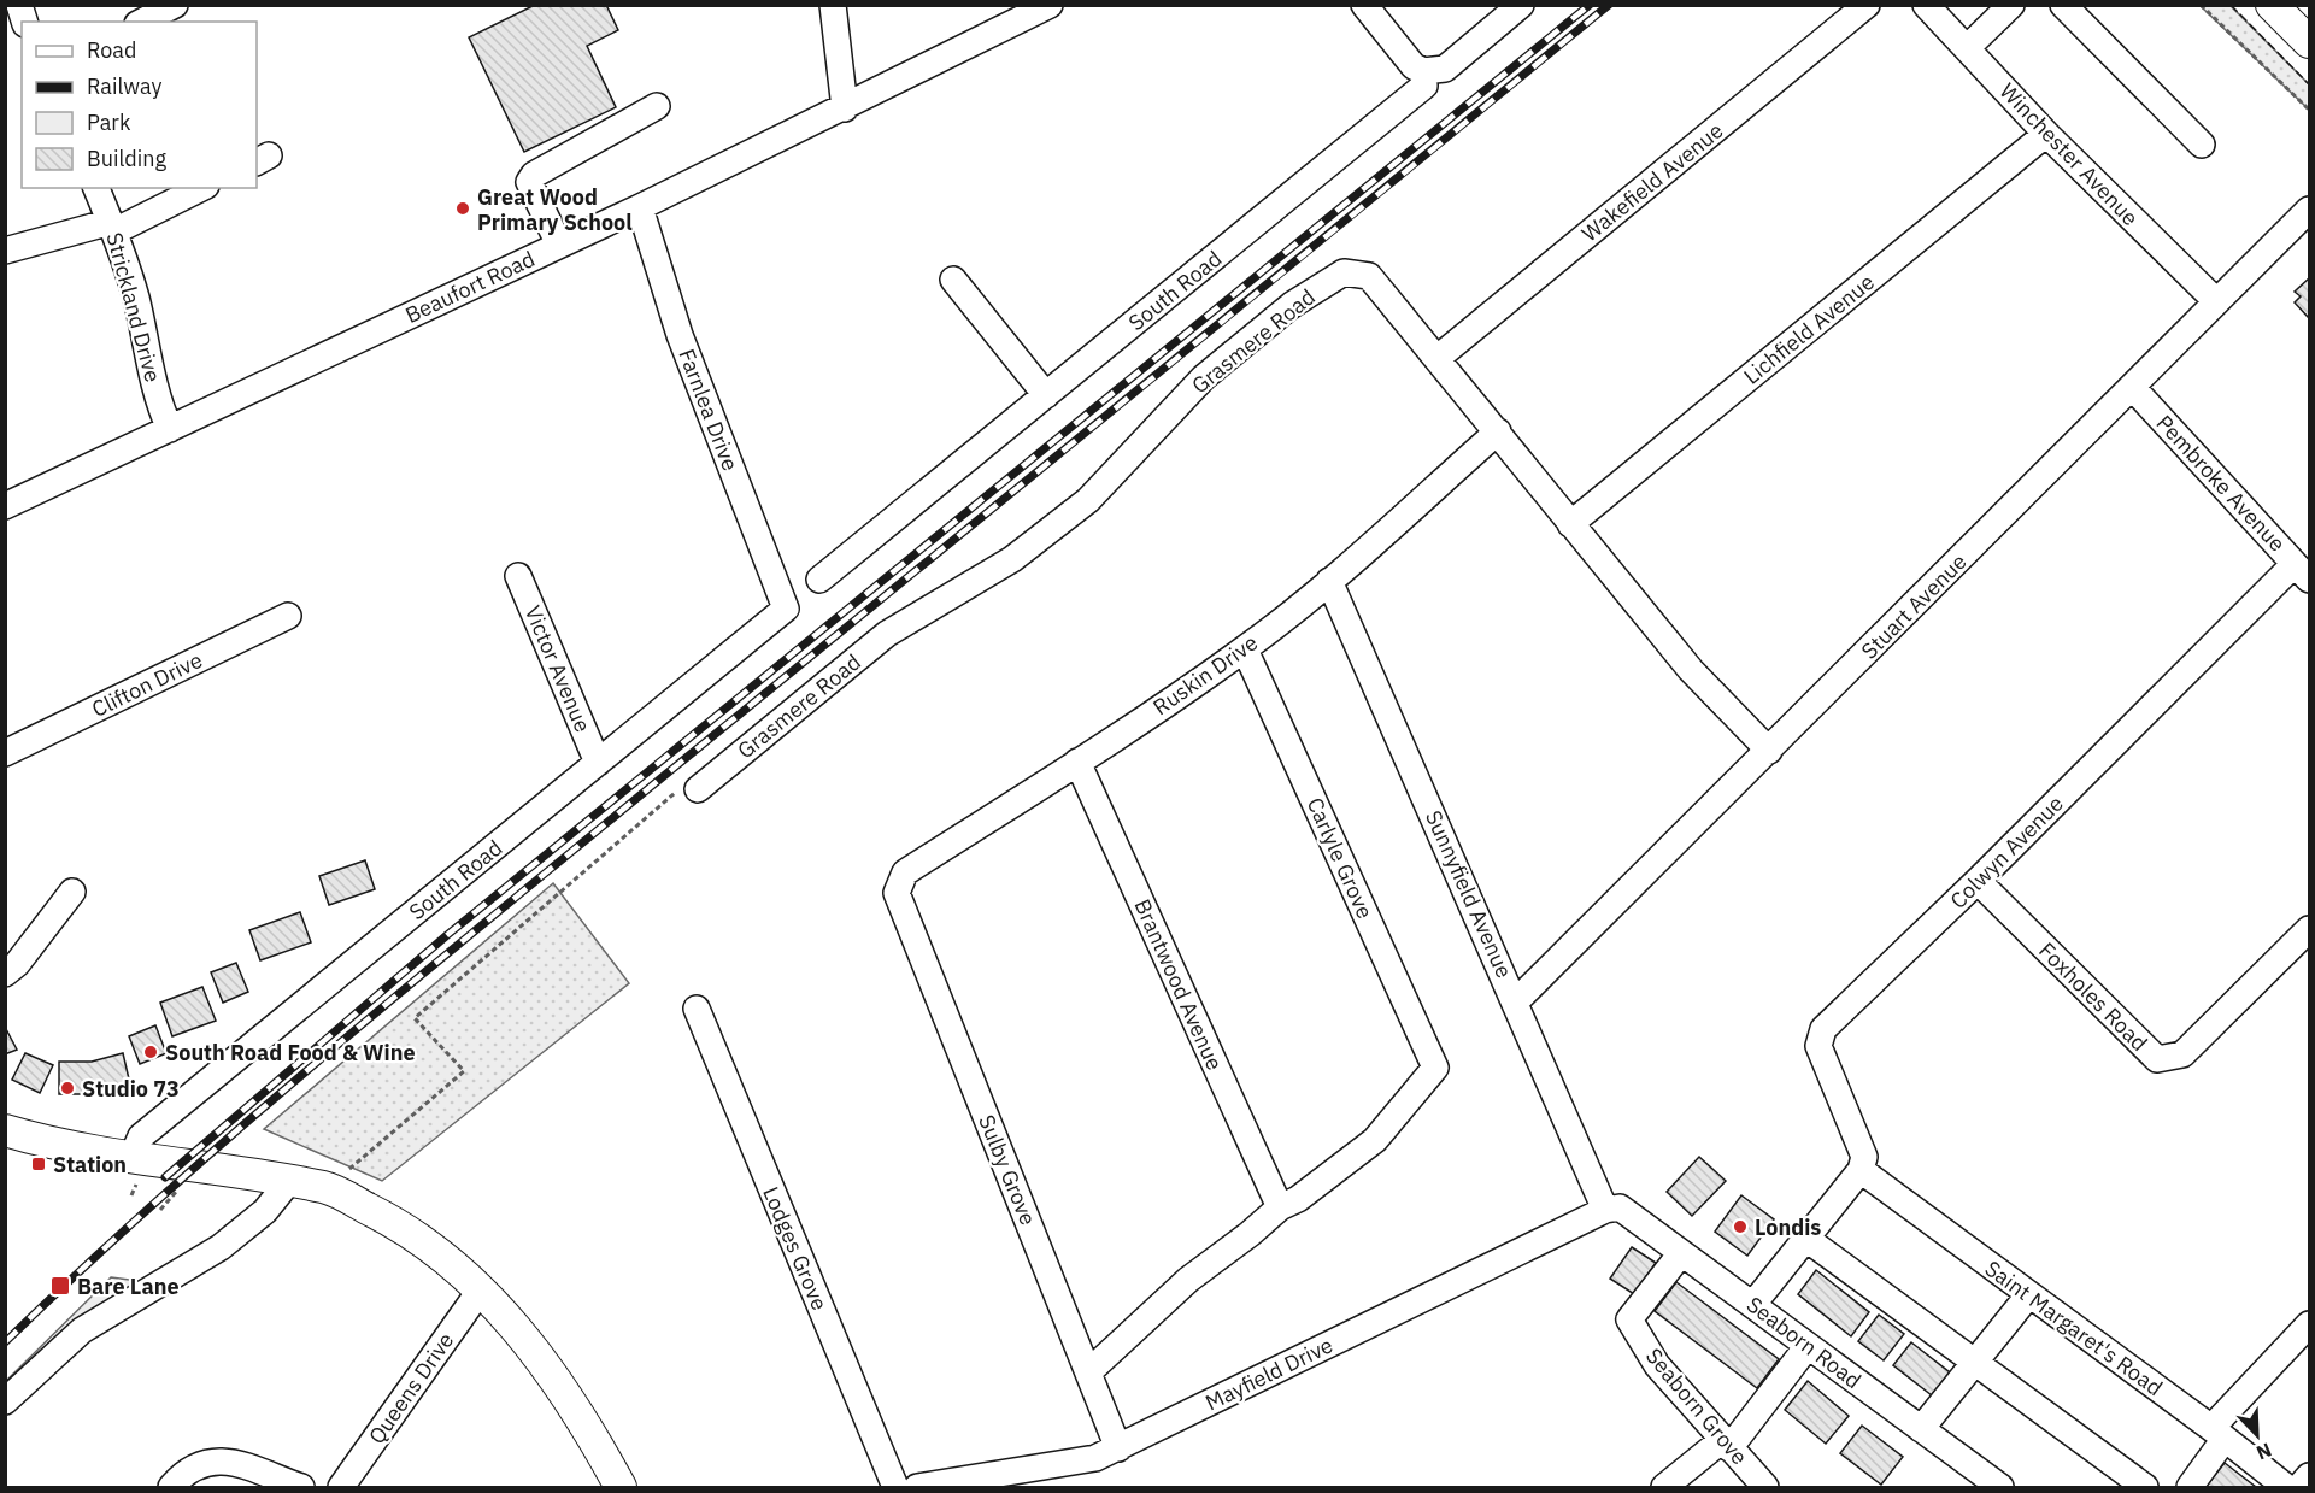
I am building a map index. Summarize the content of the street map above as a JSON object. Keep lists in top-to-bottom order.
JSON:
{
  "streets": {
    "street": [
      "Winchester Avenue",
      "Wakefield Avenue",
      "Beaufort Road",
      "South Road",
      "Strickland Drive",
      "Lichfield Avenue",
      "Grasmere Road",
      "Farnlea Drive",
      "Pembroke Avenue",
      "Stuart Avenue",
      "Victor Avenue",
      "Ruskin Drive",
      "Clifton Drive",
      "Colwyn Avenue",
      "Carlyle Grove",
      "Sunnyfield Avenue",
      "Brantwood Avenue",
      "Foxholes Road",
      "Sulby Grove",
      "Lodges Grove",
      "Saint Margaret's Road",
      "Seaborn Road",
      "Mayfield Drive",
      "Queens Drive",
      "Seaborn Grove"
    ]
  },
  "crossings": [
    ["Winchester Avenue", "Lichfield Avenue"],
    ["Winchester Avenue", "Stuart Avenue"],
    ["Wakefield Avenue", "Grasmere Road"],
    ["Beaufort Road", "Strickland Drive"],
    ["Beaufort Road", "Farnlea Drive"],
    ["South Road", "Farnlea Drive"],
    ["South Road", "Victor Avenue"],
    ["Lichfield Avenue", "Grasmere Road"],
    ["Grasmere Road", "Stuart Avenue"],
    ["Grasmere Road", "Ruskin Drive"],
    ["Pembroke Avenue", "Stuart Avenue"],
    ["Pembroke Avenue", "Colwyn Avenue"],
    ["Stuart Avenue", "Sunnyfield Avenue"],
    ["Ruskin Drive", "Carlyle Grove"],
    ["Ruskin Drive", "Sunnyfield Avenue"],
    ["Ruskin Drive", "Brantwood Avenue"],
    ["Ruskin Drive", "Sulby Grove"],
    ["Colwyn Avenue", "Foxholes Road"],
    ["Colwyn Avenue", "Saint Margaret's Road"],
    ["Carlyle Grove", "Brantwood Avenue"],
    ["Sunnyfield Avenue", "Seaborn Road"],
    ["Sunnyfield Avenue", "Mayfield Drive"],
    ["Sulby Grove", "Mayfield Drive"],
    ["Seaborn Road", "Mayfield Drive"],
    ["Seaborn Road", "Seaborn Grove"]
  ],
  "places": {
    "other": [
      "Great Wood Primary School",
      "South Road Food & Wine",
      "Studio 73",
      "Londis"
    ],
    "transit": ["Station", "Bare Lane"]
  },
  "legend": [
    "Road",
    "Railway",
    "Park",
    "Building"
  ],
  "north": "bottom right"
}
